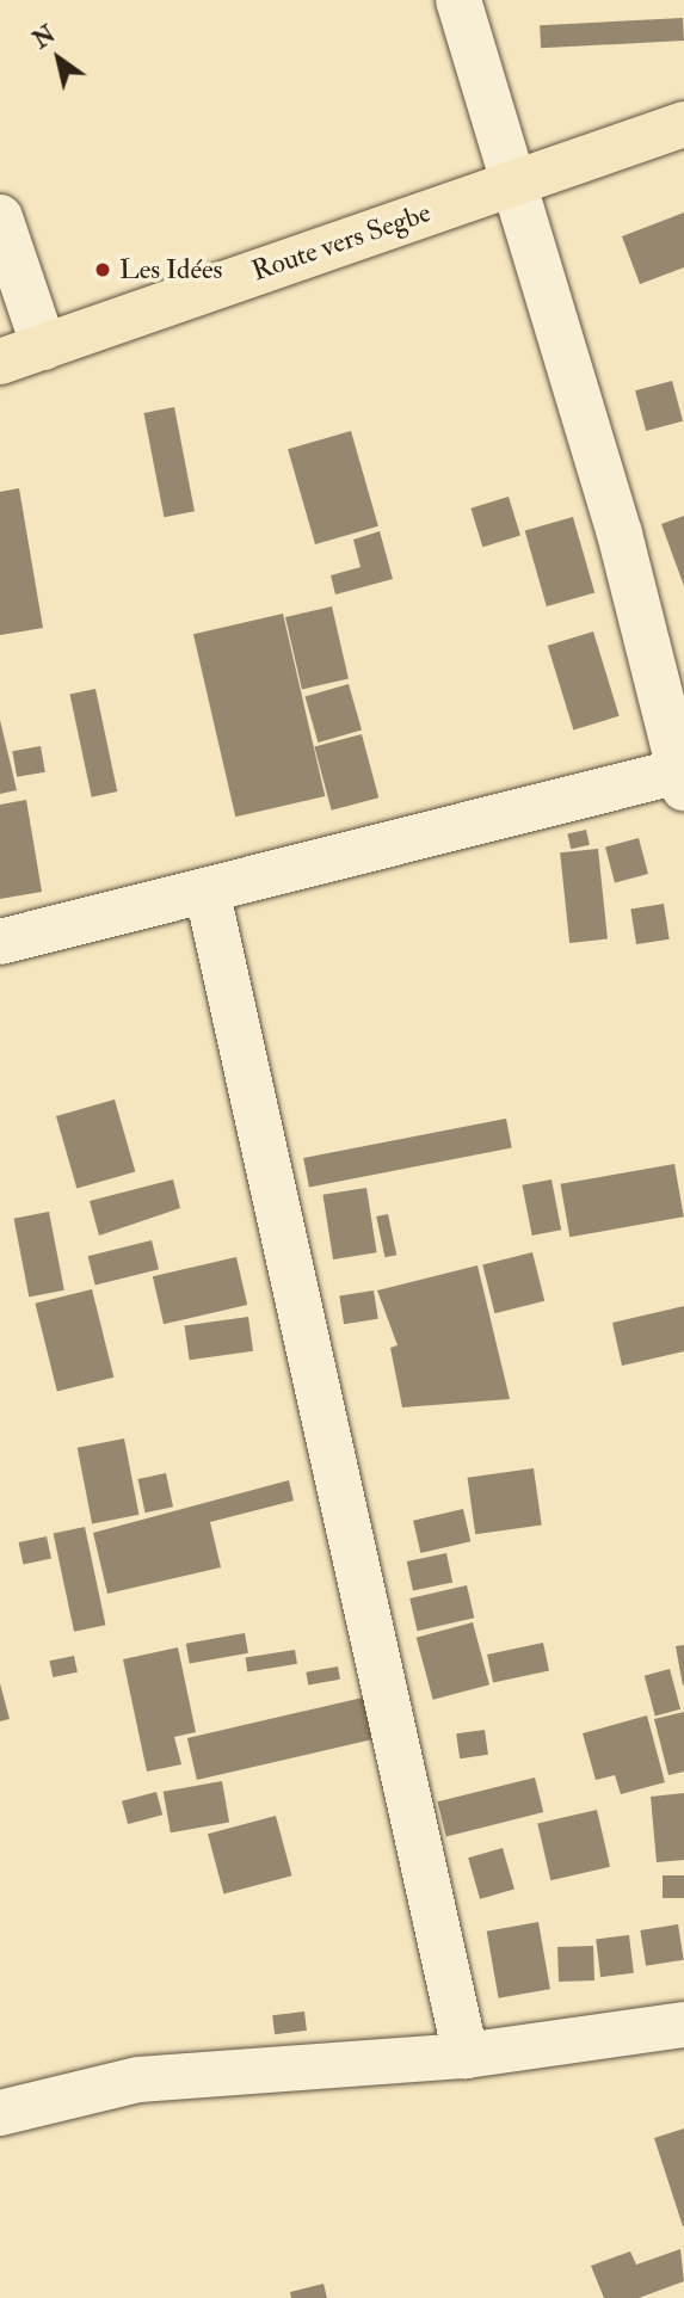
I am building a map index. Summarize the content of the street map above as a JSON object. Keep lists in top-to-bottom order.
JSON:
{
  "streets": {
    "main road": ["Route vers Segbe"]
  },
  "places": ["Les Idées"],
  "north": "top left"
}
